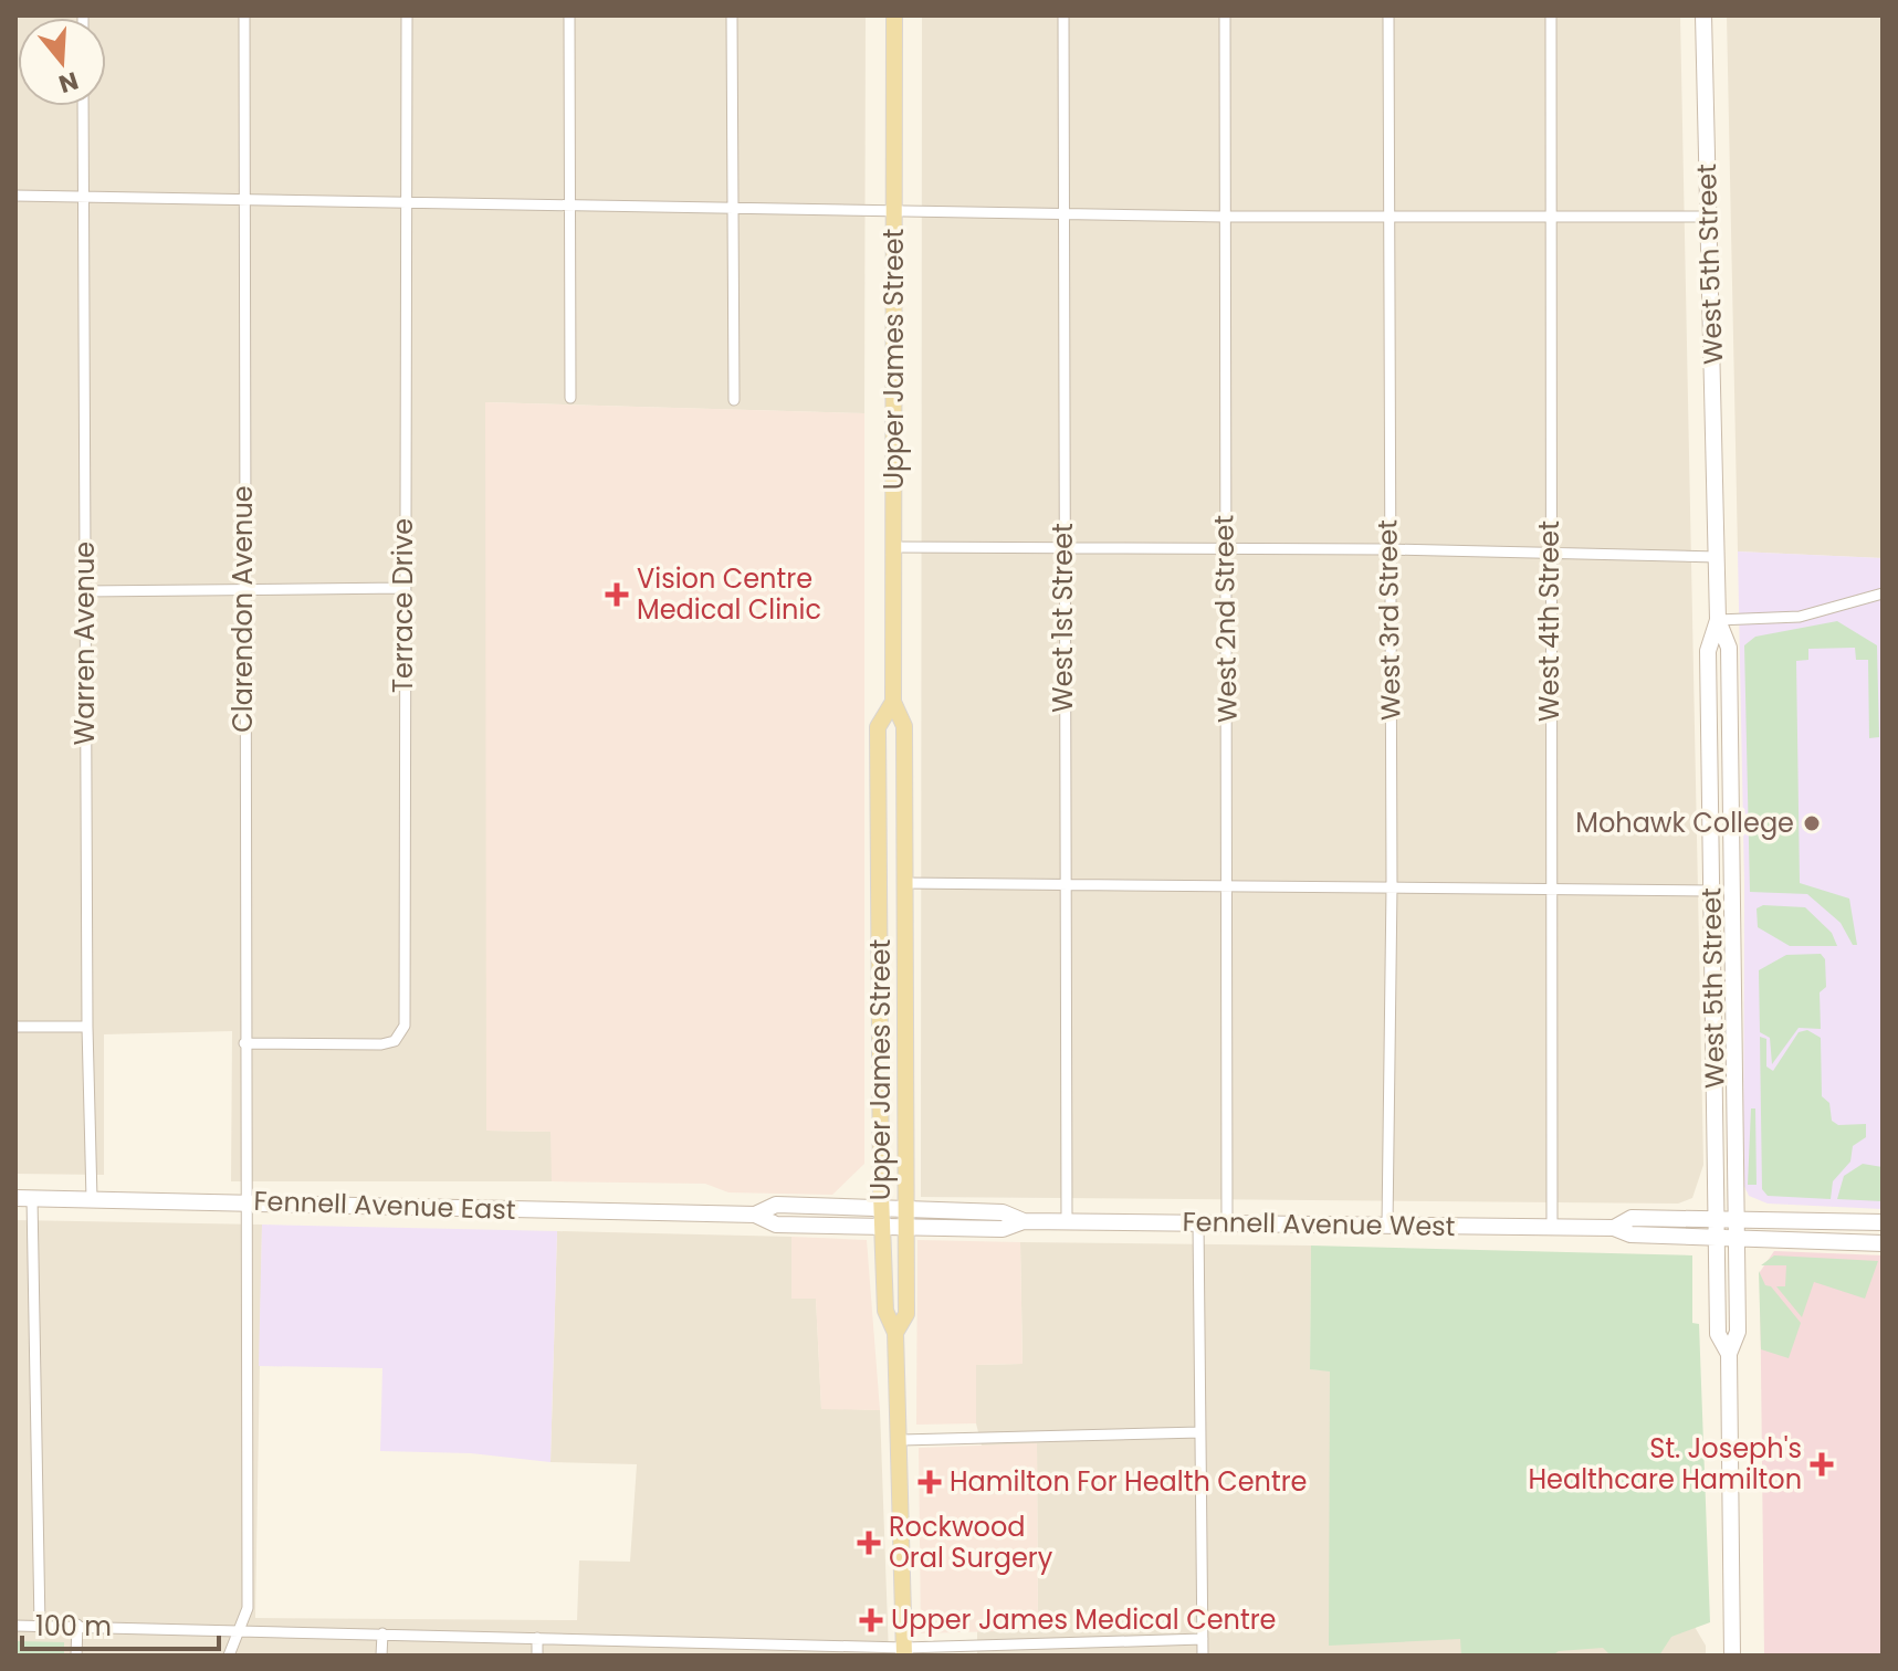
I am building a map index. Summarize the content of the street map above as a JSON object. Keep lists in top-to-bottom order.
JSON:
{
  "streets": {
    "main road": [
      "West 5th Street",
      "Upper James Street",
      "Fennell Avenue East",
      "Fennell Avenue West"
    ],
    "street": [
      "Terrace Drive",
      "Clarendon Avenue",
      "West 1st Street",
      "West 2nd Street",
      "West 3rd Street",
      "West 4th Street",
      "Warren Avenue"
    ]
  },
  "crossings": [
    ["West 5th Street", "Fennell Avenue West"],
    ["Upper James Street", "Fennell Avenue East"],
    ["Upper James Street", "Fennell Avenue West"],
    ["Terrace Drive", "Clarendon Avenue"],
    ["Clarendon Avenue", "Fennell Avenue East"],
    ["West 1st Street", "Fennell Avenue West"],
    ["West 2nd Street", "Fennell Avenue West"],
    ["West 3rd Street", "Fennell Avenue West"],
    ["West 4th Street", "Fennell Avenue West"],
    ["Warren Avenue", "Fennell Avenue East"],
    ["Fennell Avenue East", "Fennell Avenue West"]
  ],
  "places": {
    "health": [
      "Vision Centre Medical Clinic",
      "St. Joseph's Healthcare Hamilton",
      "Hamilton For Health Centre",
      "Rockwood Oral Surgery",
      "Upper James Medical Centre"
    ],
    "other": ["Mohawk College"]
  },
  "scale_bar": "100 m",
  "north": "bottom"
}
